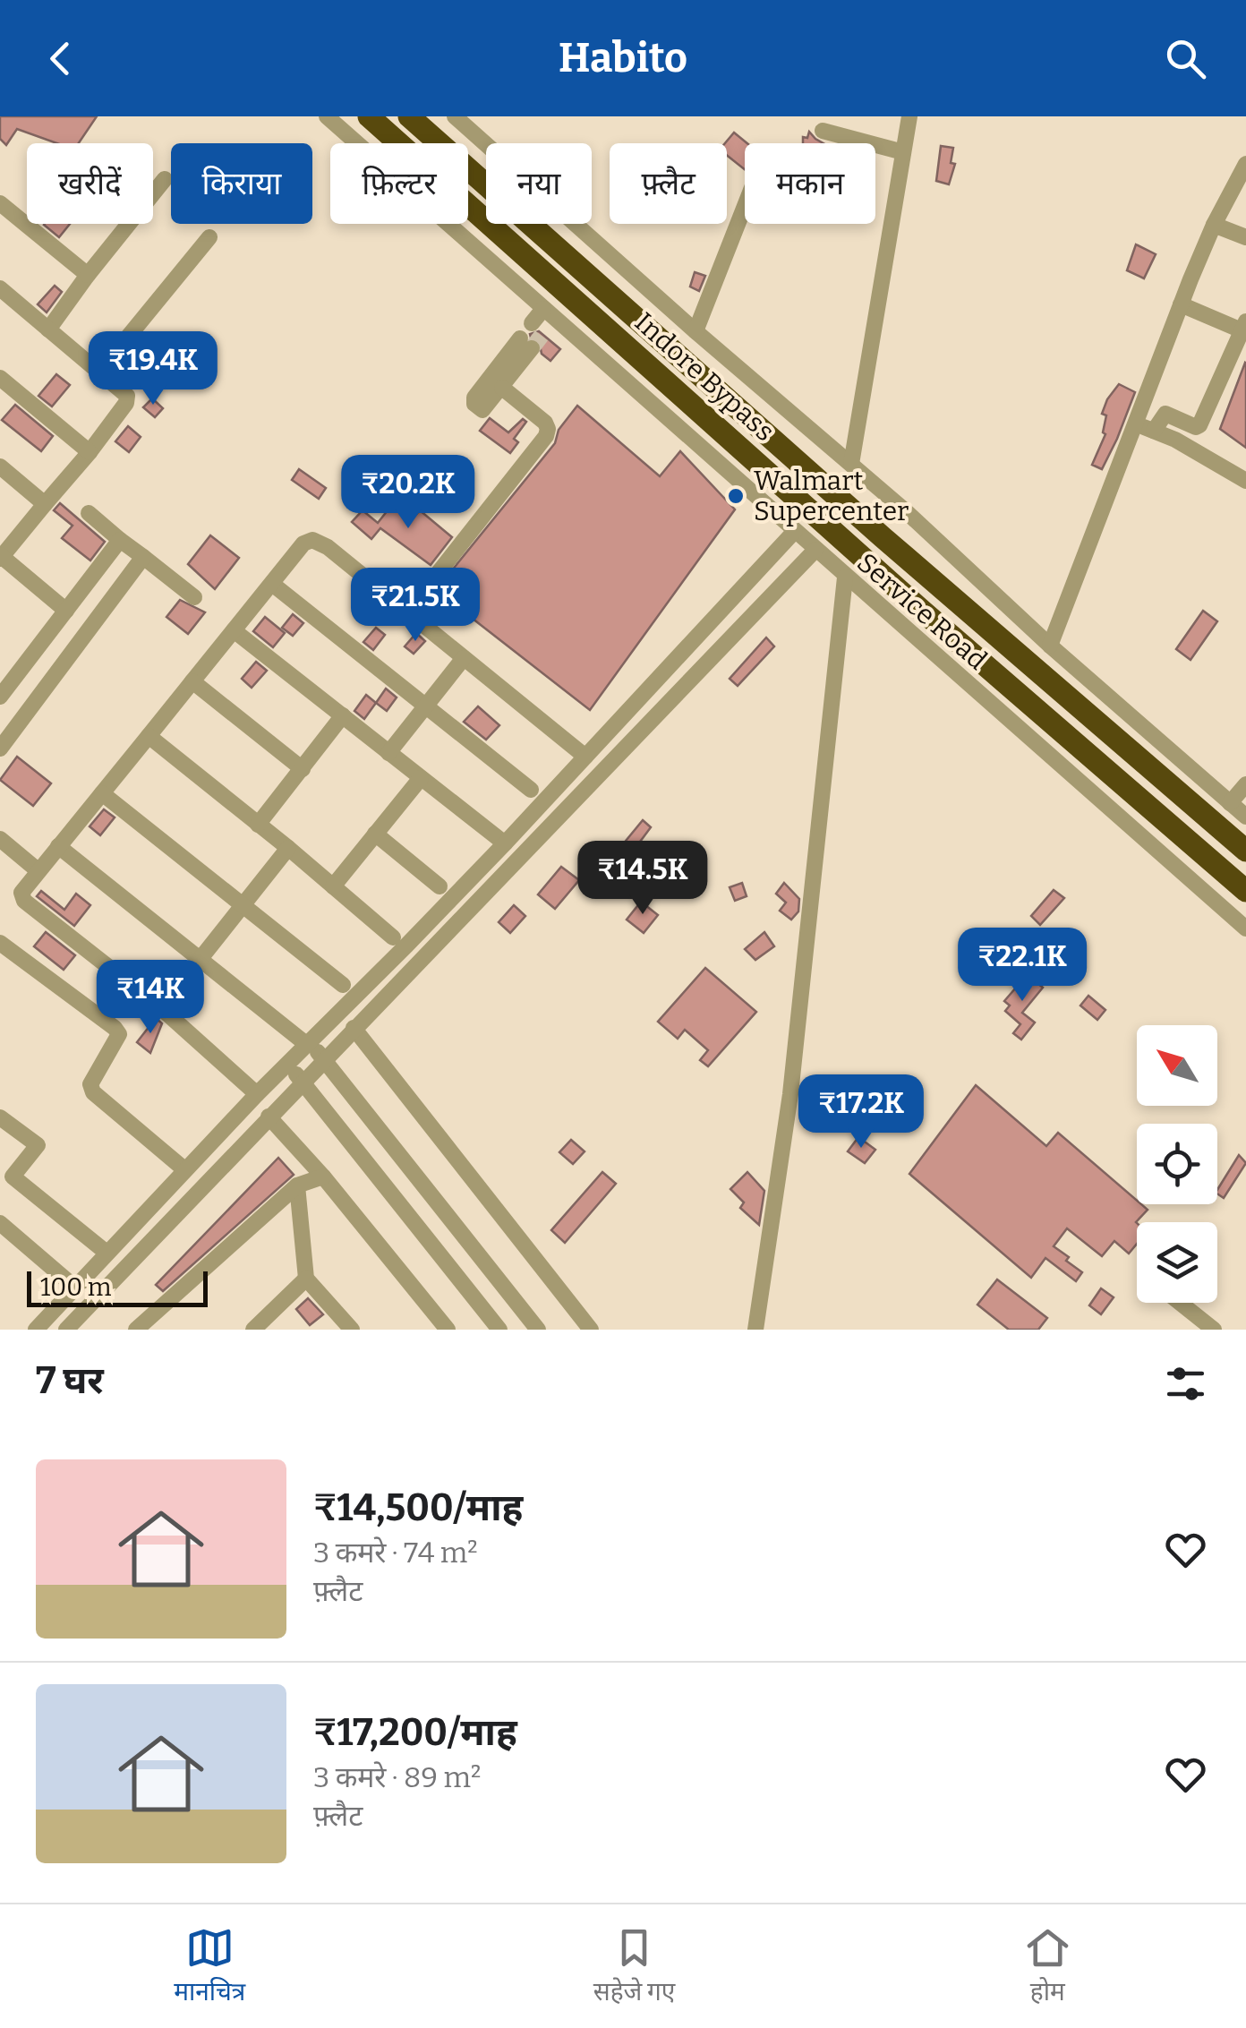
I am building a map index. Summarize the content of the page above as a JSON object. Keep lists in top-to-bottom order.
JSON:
{
  "streets": {
    "highway": ["Indore Bypass"],
    "street": ["Service Road"]
  },
  "places": ["Walmart Supercenter"],
  "scale_bar": "100 m",
  "north": "top left",
  "page": {
    "header": "Habito",
    "chip": [
      "खरीदें",
      "किराया",
      "फ़िल्टर",
      "नया",
      "फ़्लैट",
      "मकान"
    ],
    "price": [
      "₹19.4K",
      "₹20.2K",
      "₹21.5K",
      "₹14.5K",
      "₹22.1K",
      "₹14K",
      "₹17.2K"
    ],
    "scale": "100 m",
    "heading": "7 घर",
    "list": [
      {
        "name": "₹14,500/माह",
        "note": "3 कमरे · 74 m² · फ़्लैट"
      },
      {
        "name": "₹17,200/माह",
        "note": "3 कमरे · 89 m² · फ़्लैट"
      }
    ],
    "tabs": ["मानचित्र", "सहेजे गए", "होम"]
  }
}
